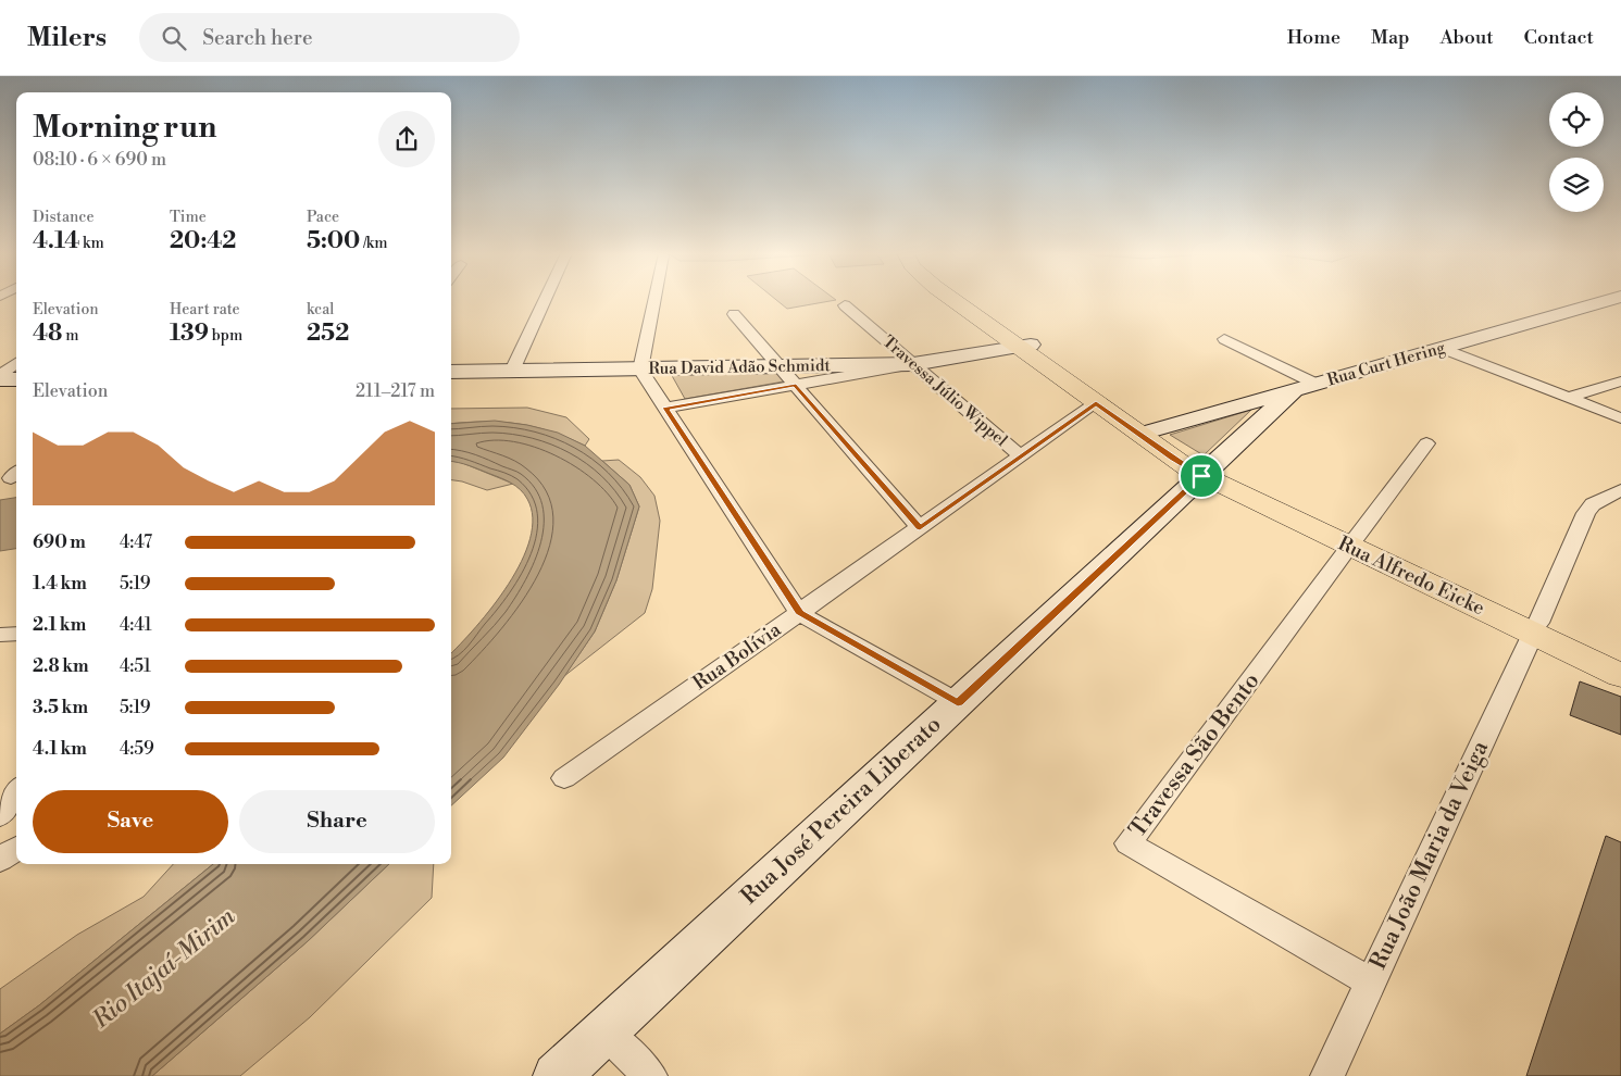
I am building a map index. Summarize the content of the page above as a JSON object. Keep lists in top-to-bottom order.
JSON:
{
  "streets": {
    "main road": [
      "Rua Curt Hering",
      "Rua David Adão Schmidt",
      "Rua Alfredo Eicke",
      "Rua José Pereira Liberato"
    ],
    "street": [
      "Travessa Júlio Wippel",
      "Rua Bolívia",
      "Travessa São Bento",
      "Rua João Maria da Veiga"
    ]
  },
  "crossings": [
    ["Rua Curt Hering", "Rua José Pereira Liberato"],
    ["Rua David Adão Schmidt", "Travessa Júlio Wippel"],
    ["Travessa Júlio Wippel", "Rua Bolívia"],
    ["Rua Alfredo Eicke", "Travessa São Bento"],
    ["Rua Alfredo Eicke", "Rua José Pereira Liberato"],
    ["Rua Alfredo Eicke", "Rua João Maria da Veiga"],
    ["Travessa São Bento", "Rua João Maria da Veiga"]
  ],
  "water": ["Rio Itajaí-Mirim"],
  "page": {
    "header": "Milers",
    "search": "Search here",
    "nav": [
      "Home",
      "Map",
      "About",
      "Contact"
    ],
    "heading": ["Morning run", "08:10 · 6 × 690 m"],
    "stats": [
      ["Distance", "4.14 km"],
      ["Time", "20:42"],
      ["Pace", "5:00 /km"],
      ["Elevation", "48 m"],
      ["Heart rate", "139 bpm"],
      ["kcal", "252"]
    ],
    "chart": ["Elevation", "211–217 m"],
    "list": [
      {
        "name": "690 m",
        "note": "4:47"
      },
      {
        "name": "1.4 km",
        "note": "5:19"
      },
      {
        "name": "2.1 km",
        "note": "4:41"
      },
      {
        "name": "2.8 km",
        "note": "4:51"
      },
      {
        "name": "3.5 km",
        "note": "5:19"
      },
      {
        "name": "4.1 km",
        "note": "4:59"
      }
    ],
    "buttons": ["Save", "Share"]
  }
}
